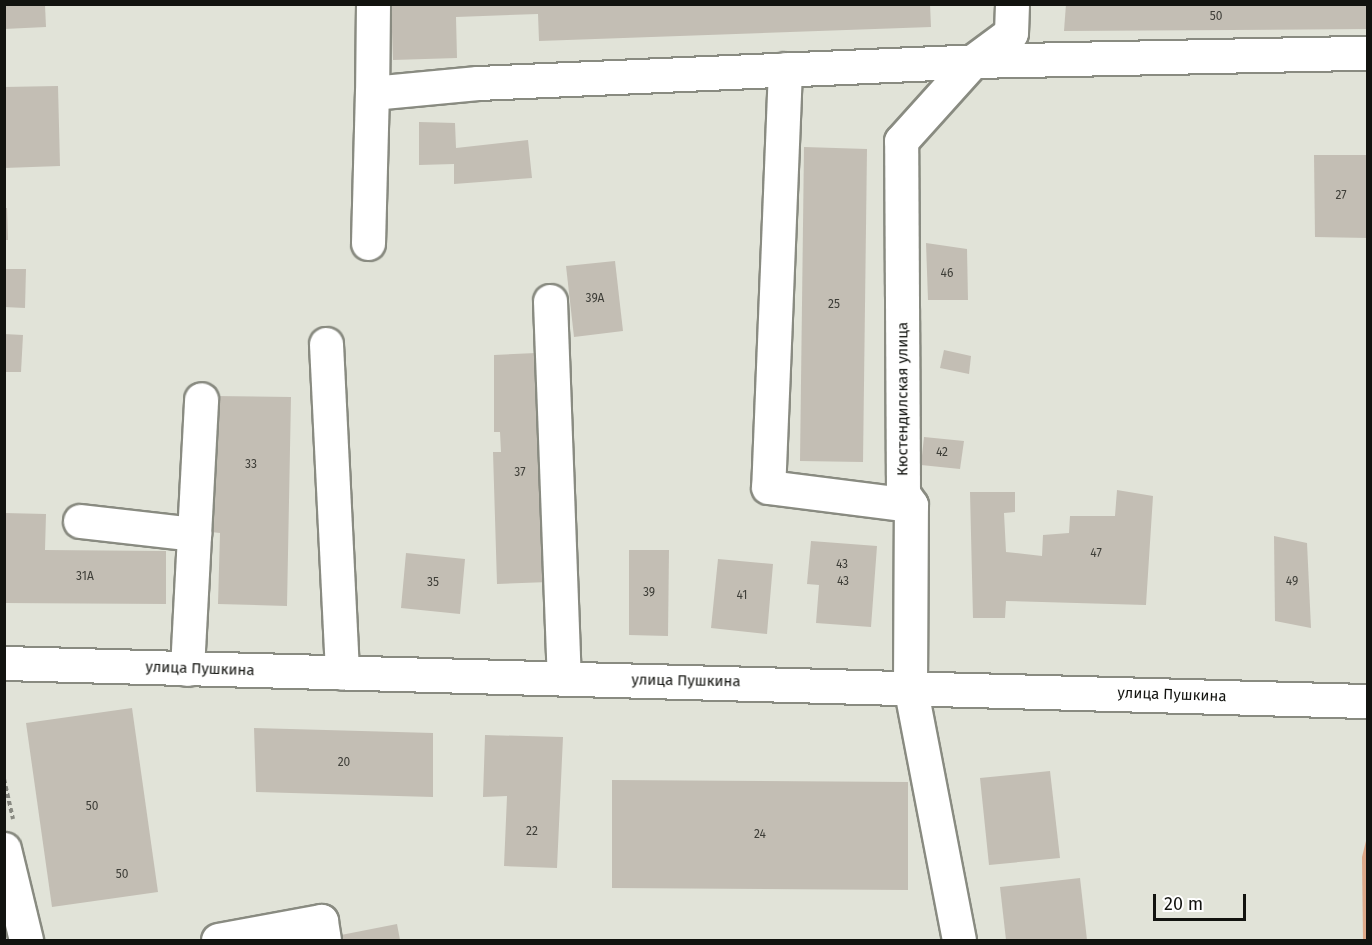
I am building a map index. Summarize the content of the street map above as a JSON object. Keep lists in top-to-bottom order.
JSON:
{
  "streets": {
    "main road": ["Кюстендилская улица", "улица Пушкина"]
  },
  "crossings": [
    ["Кюстендилская улица", "улица Пушкина"]
  ],
  "house_numbers": [
    "50",
    "27",
    "46",
    "39А",
    "25",
    "42",
    "33",
    "37",
    "47",
    "43",
    "31А",
    "43",
    "49",
    "35",
    "39",
    "41",
    "20",
    "50",
    "22",
    "24",
    "50"
  ],
  "scale_bar": "20 m"
}
